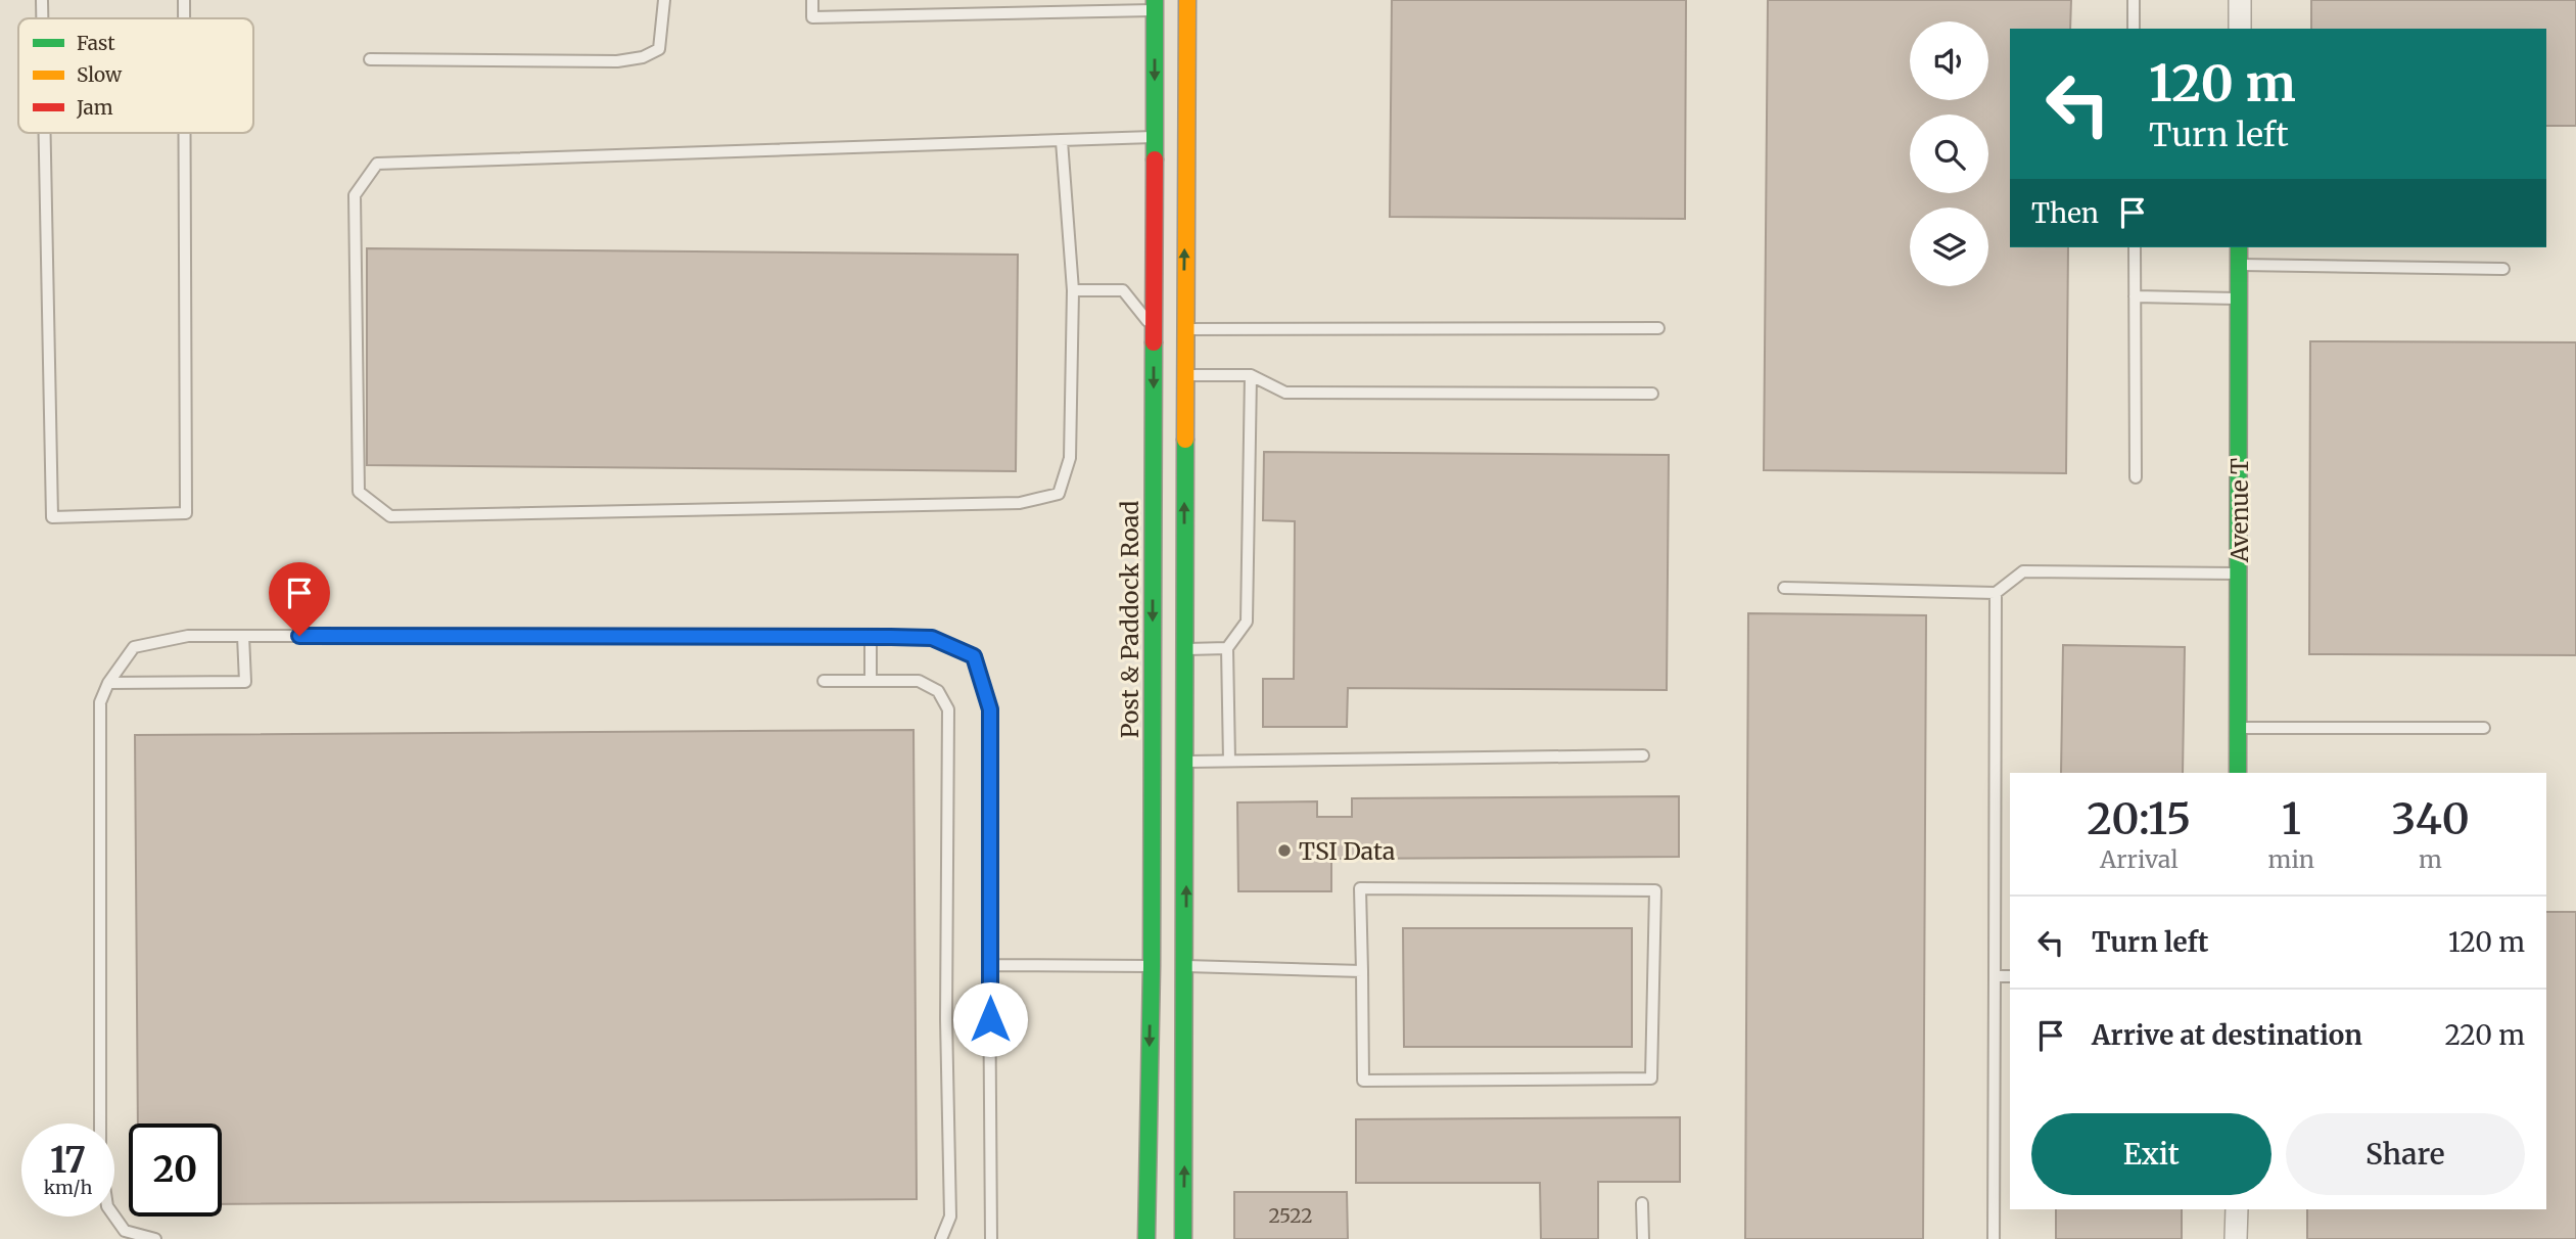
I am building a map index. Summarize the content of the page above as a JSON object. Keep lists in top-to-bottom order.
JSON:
{
  "streets": {
    "street": ["Avenue T", "Post & Paddock Road"]
  },
  "places": ["TSI Data"],
  "house_numbers": ["2522"],
  "legend": ["Fast", "Slow", "Jam"],
  "page": {
    "turn": ["120 m", "Turn left"],
    "then": "Then",
    "eta": [
      "20:15",
      "Arrival",
      "1",
      "min",
      "340",
      "m"
    ],
    "list": [
      {
        "name": "Turn left",
        "value": "120 m"
      },
      {
        "name": "Arrive at destination",
        "value": "220 m"
      }
    ],
    "buttons": ["Exit", "Share"],
    "speed": "17 km/h",
    "limit": "20"
  }
}
